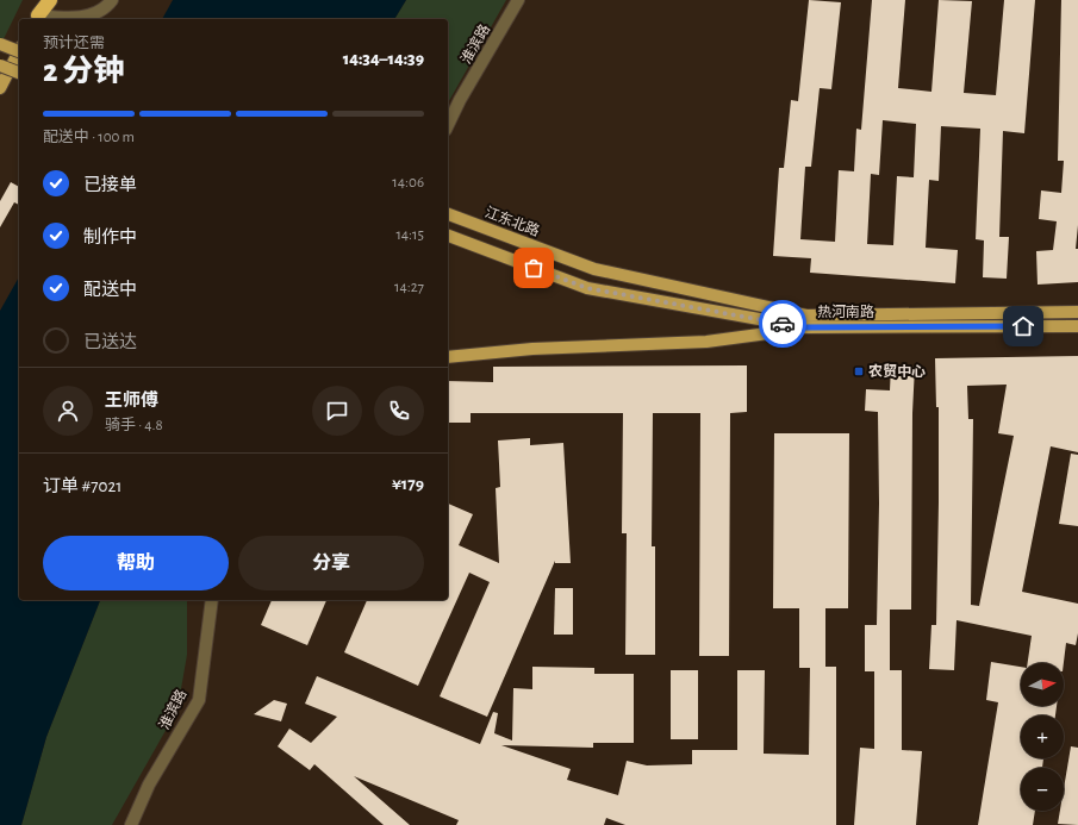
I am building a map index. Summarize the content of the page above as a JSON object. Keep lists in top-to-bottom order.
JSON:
{
  "streets": {
    "main road": ["江东北路", "热河南路"],
    "street": ["淮滨路"]
  },
  "crossings": [
    ["江东北路", "热河南路"]
  ],
  "places": {
    "transit": ["农贸中心"]
  },
  "north": "right",
  "page": {
    "heading": ["2 分钟", "预计还需", "14:34–14:39"],
    "panel": [
      "王师傅",
      "骑手 · 4.8",
      "订单 #7021",
      "¥179"
    ],
    "bar": "配送中 · 100 m",
    "list": [
      ["已接单", "14:06"],
      ["制作中", "14:15"],
      ["配送中", "14:27"],
      "已送达"
    ],
    "buttons": ["帮助", "分享"],
    "map_buttons": ["+", "−"]
  }
}
